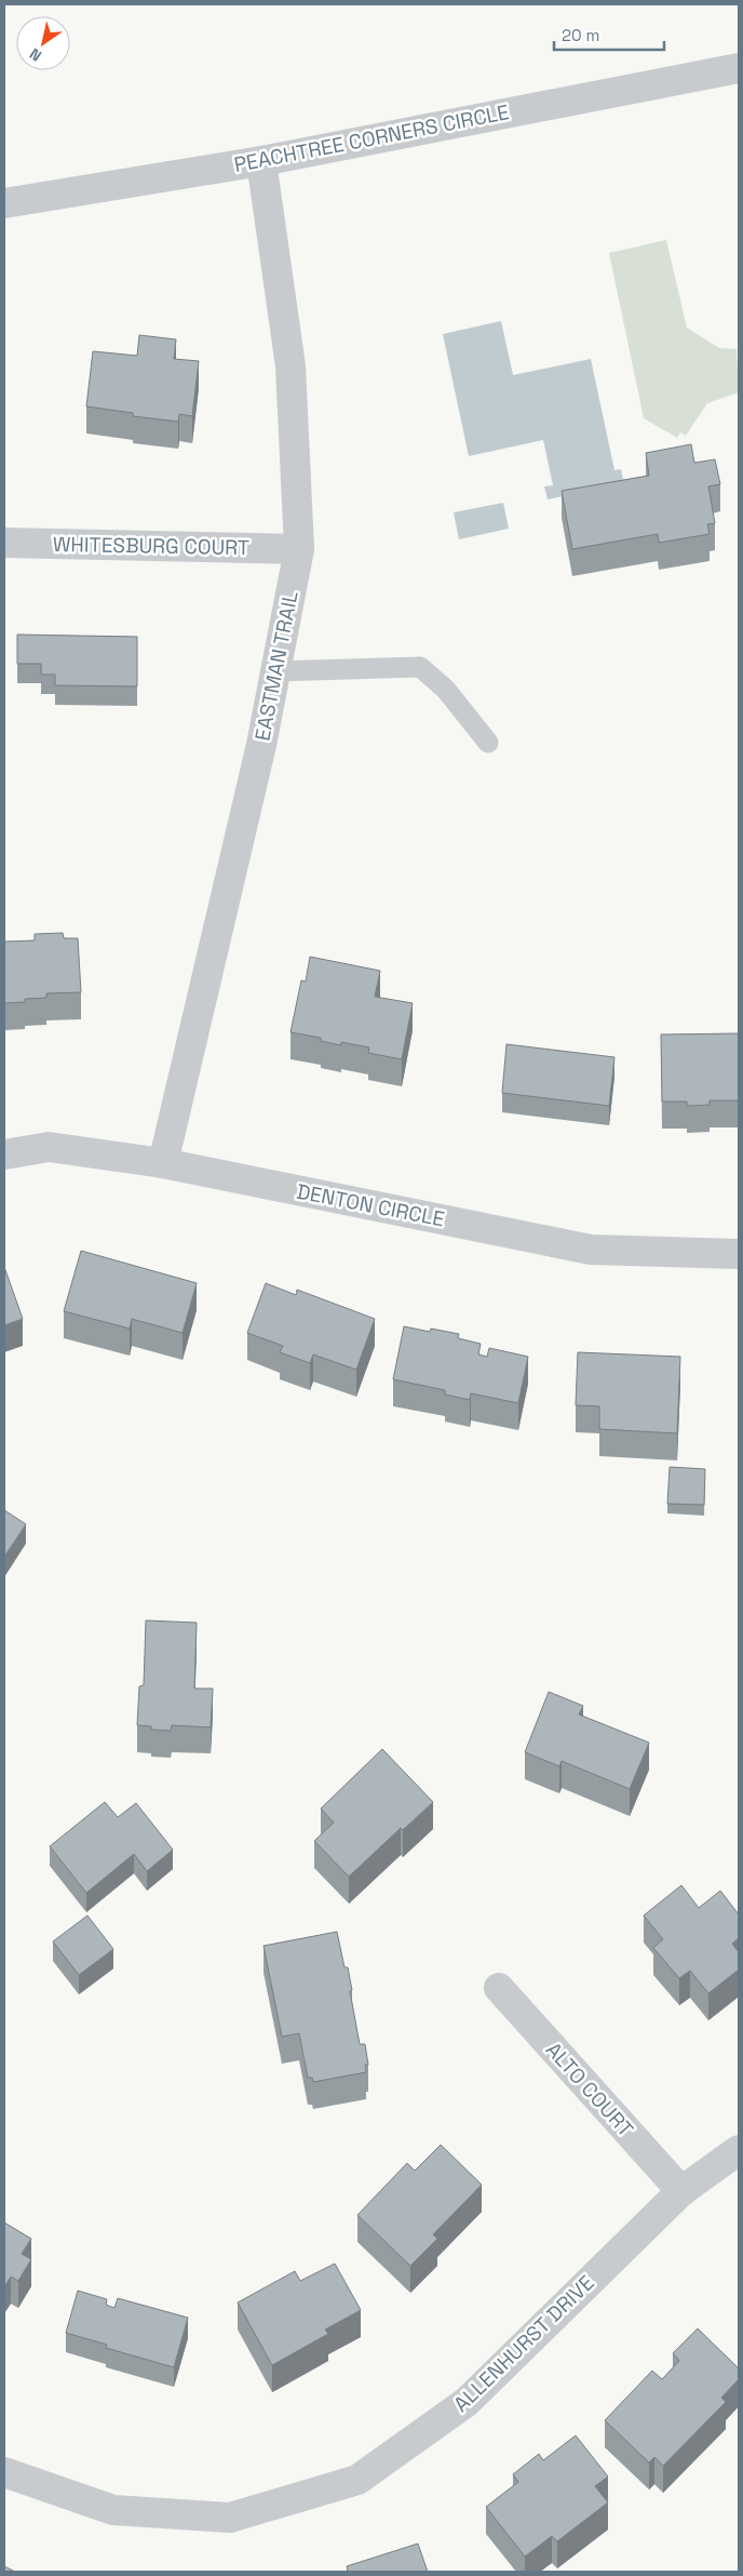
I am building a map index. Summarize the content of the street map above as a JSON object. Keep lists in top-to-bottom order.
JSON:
{
  "streets": {
    "street": [
      "PEACHTREE CORNERS CIRCLE",
      "WHITESBURG COURT",
      "EASTMAN TRAIL",
      "DENTON CIRCLE",
      "ALTO COURT",
      "ALLENHURST DRIVE"
    ]
  },
  "crossings": [
    ["PEACHTREE CORNERS CIRCLE", "EASTMAN TRAIL"],
    ["WHITESBURG COURT", "EASTMAN TRAIL"],
    ["EASTMAN TRAIL", "DENTON CIRCLE"],
    ["ALTO COURT", "ALLENHURST DRIVE"]
  ],
  "scale_bar": "20 m",
  "north": "bottom left"
}
